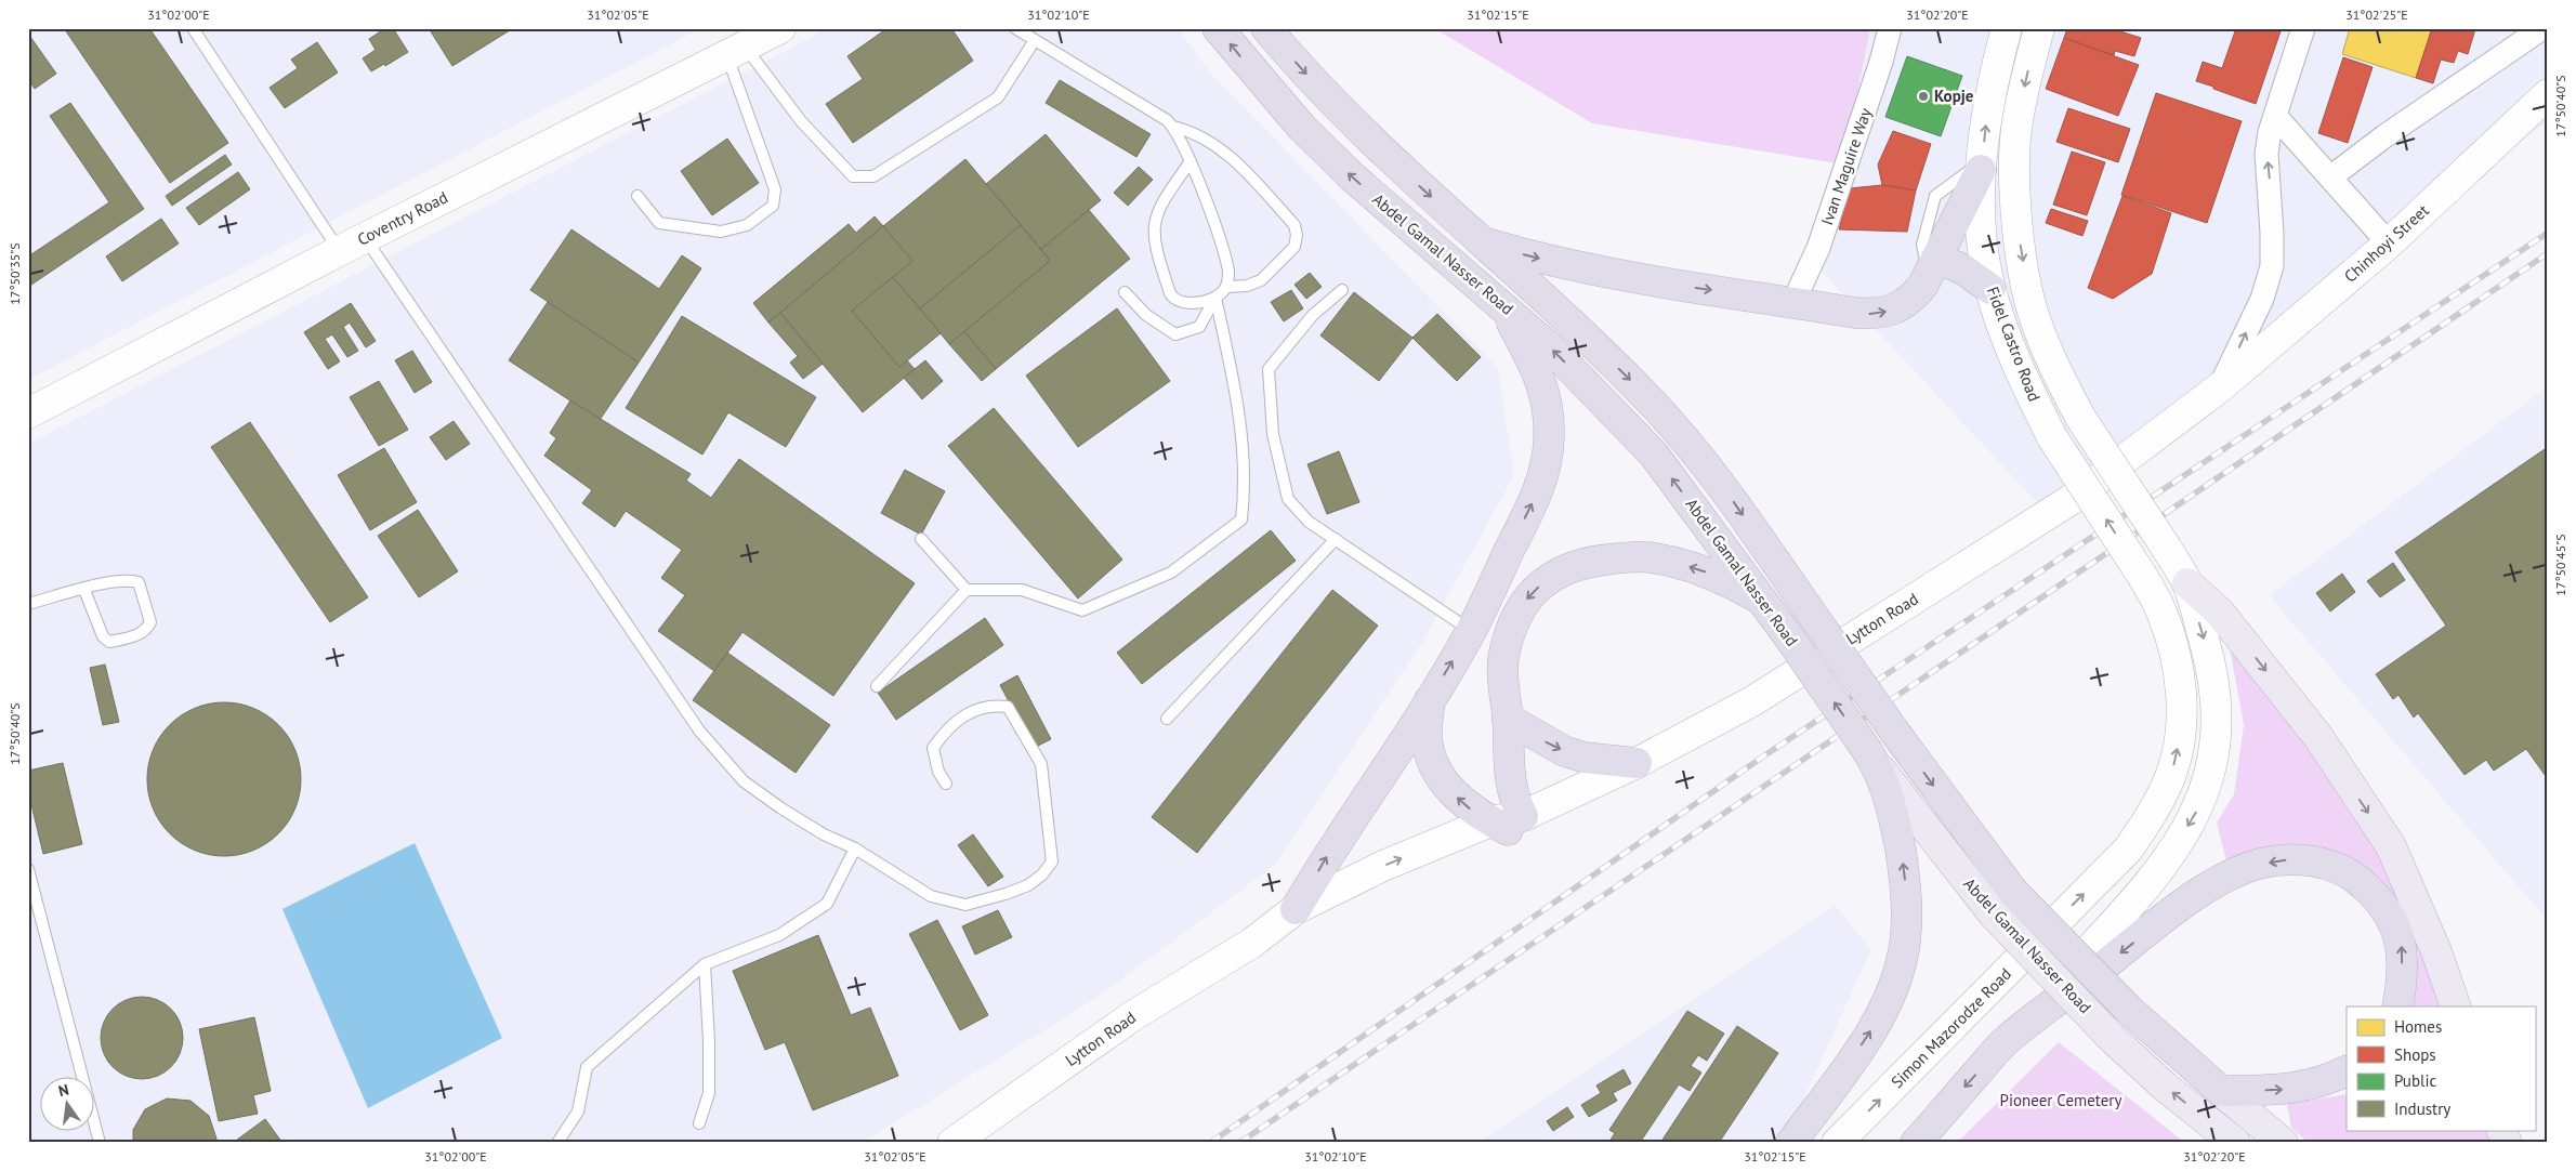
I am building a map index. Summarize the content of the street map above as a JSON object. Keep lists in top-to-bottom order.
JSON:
{
  "streets": {
    "highway": ["Abdel Gamal Nasser Road"],
    "main road": [
      "Coventry Road",
      "Chinhoyi Street",
      "Fidel Castro Road",
      "Lytton Road",
      "Simon Mazorodze Road"
    ],
    "street": ["Ivan Maguire Way"]
  },
  "crossings": [
    ["Chinhoyi Street", "Lytton Road"],
    ["Fidel Castro Road", "Simon Mazorodze Road"]
  ],
  "parks": ["Pioneer Cemetery"],
  "places": ["Kopje"],
  "legend": [
    "Homes",
    "Shops",
    "Public",
    "Industry"
  ],
  "north": "top",
  "coordinates": [
    "31°02'00\"E",
    "31°02'05\"E",
    "31°02'10\"E",
    "31°02'15\"E",
    "31°02'20\"E",
    "31°02'25\"E",
    "17°50'40\"S",
    "17°50'35\"S",
    "17°50'45\"S"
  ]
}
